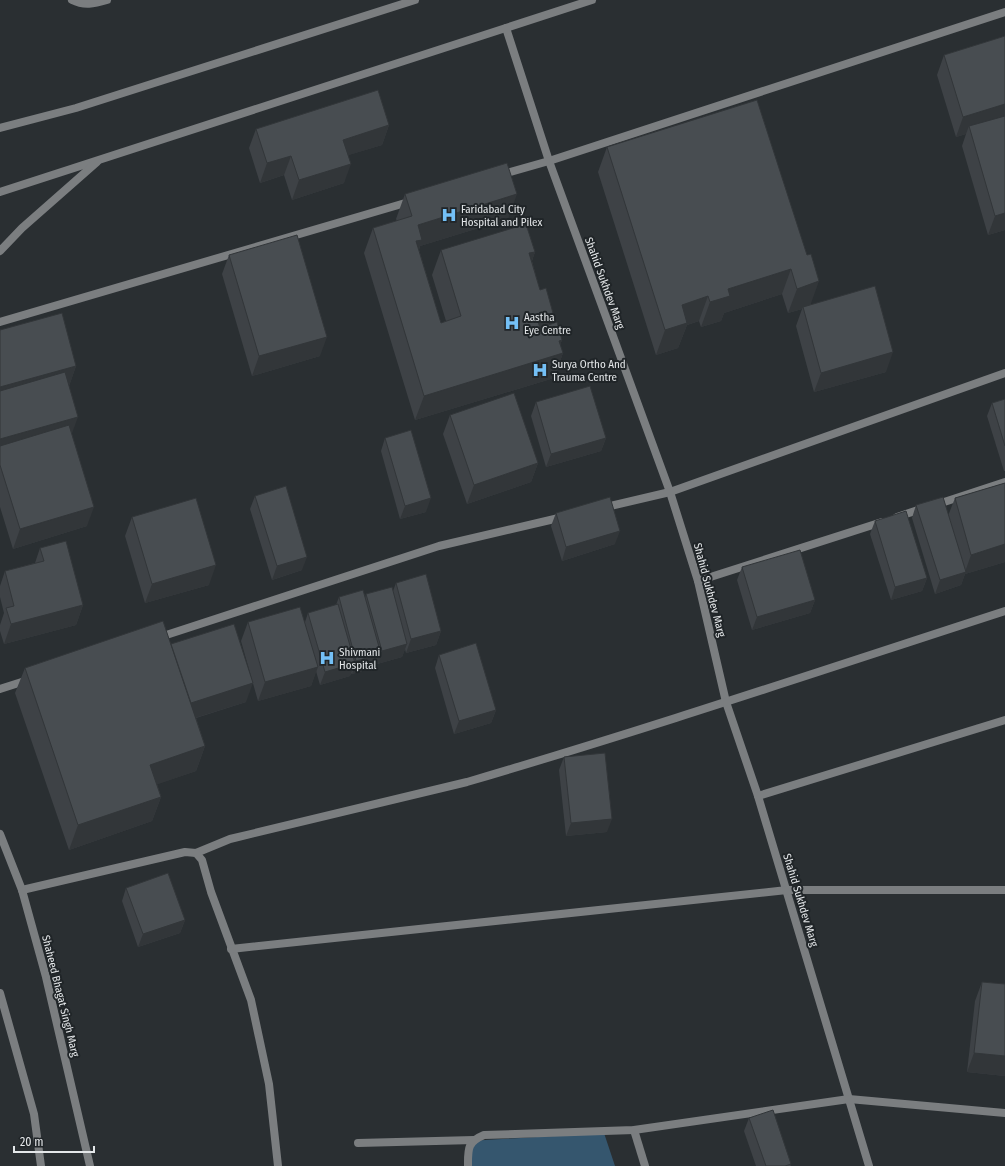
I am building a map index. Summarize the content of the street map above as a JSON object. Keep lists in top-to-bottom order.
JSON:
{
  "streets": {
    "street": ["Shahid Sukhdev Marg", "Shaheed Bhagat Singh Marg"]
  },
  "places": {
    "hospital": [
      "Faridabad City Hospital and Pilex",
      "Aastha Eye Centre",
      "Surya Ortho And Trauma Centre",
      "Shivmani Hospital"
    ]
  },
  "scale_bar": "20 m"
}
